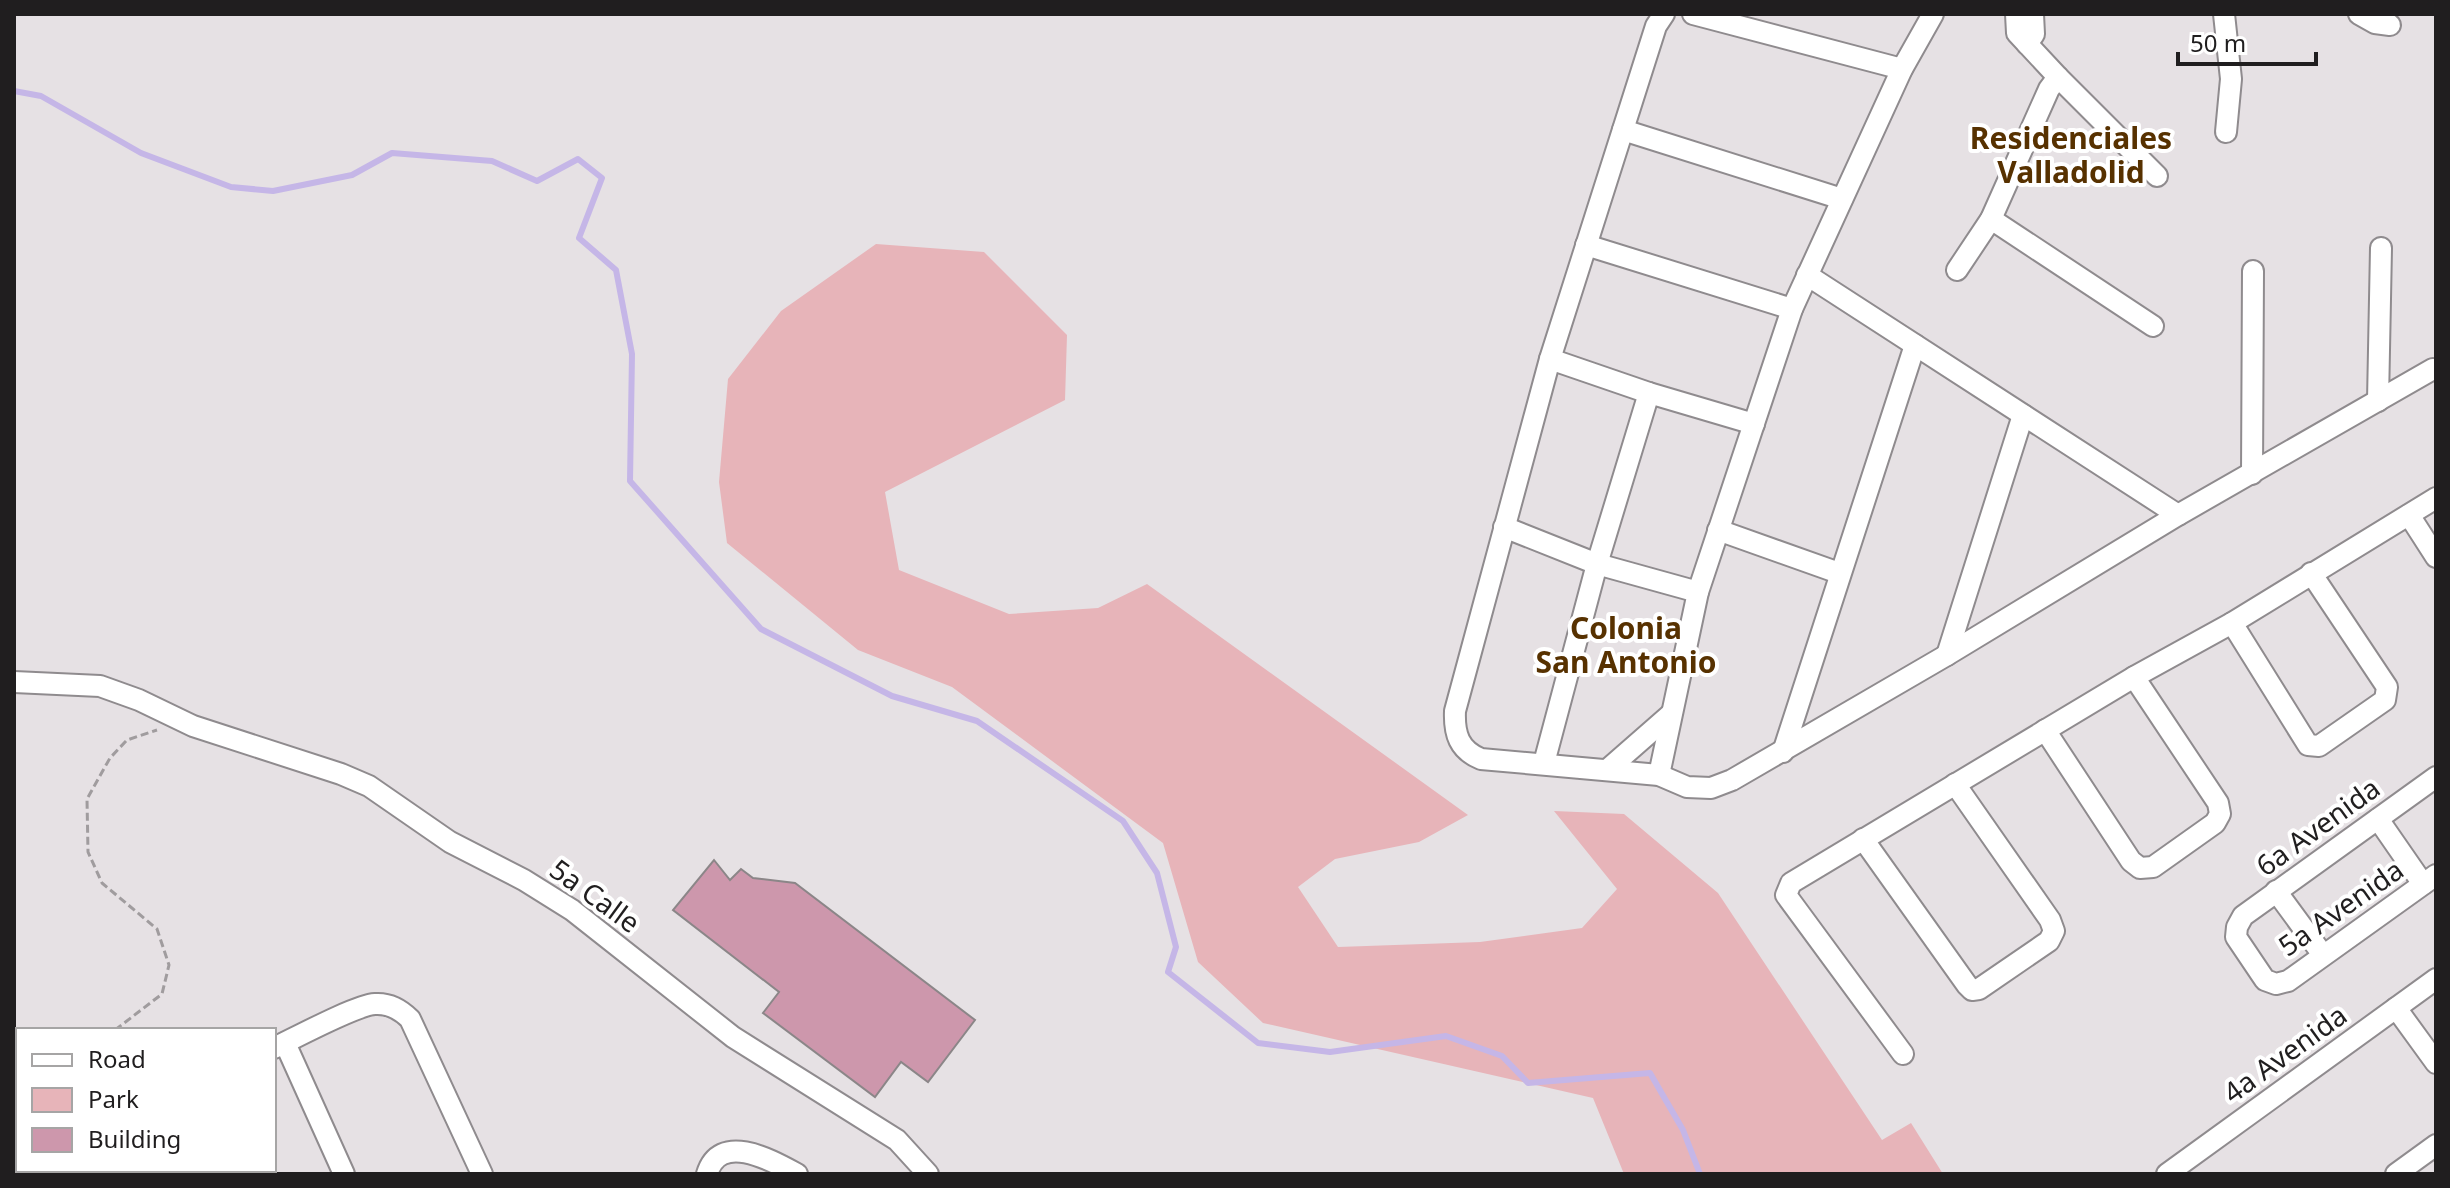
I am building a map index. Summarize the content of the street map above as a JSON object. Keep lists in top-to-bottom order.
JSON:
{
  "streets": {
    "street": [
      "6a Avenida",
      "5a Calle",
      "5a Avenida",
      "4a Avenida"
    ]
  },
  "crossings": [
    ["6a Avenida", "5a Avenida"]
  ],
  "districts": ["Residenciales Valladolid", "Colonia San Antonio"],
  "legend": ["Road", "Park", "Building"],
  "scale_bar": "50 m"
}
